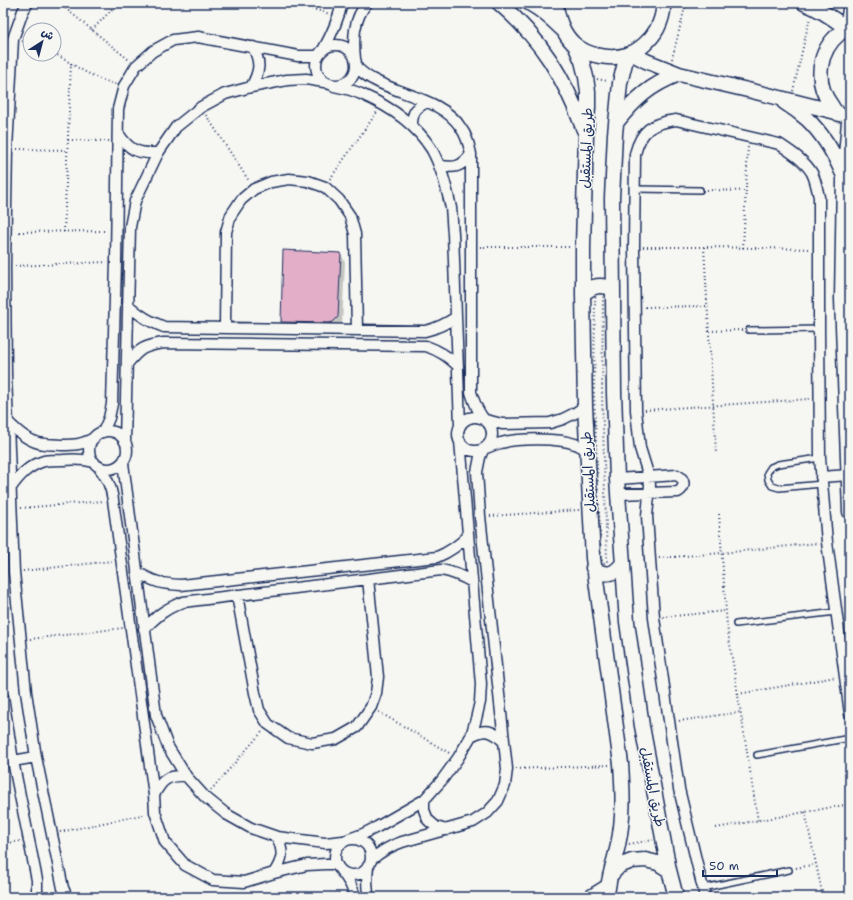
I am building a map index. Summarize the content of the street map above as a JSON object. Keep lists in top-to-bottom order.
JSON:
{
  "streets": {
    "main road": ["طريق المستقبل"]
  },
  "scale_bar": "50 m",
  "north": "top right"
}
